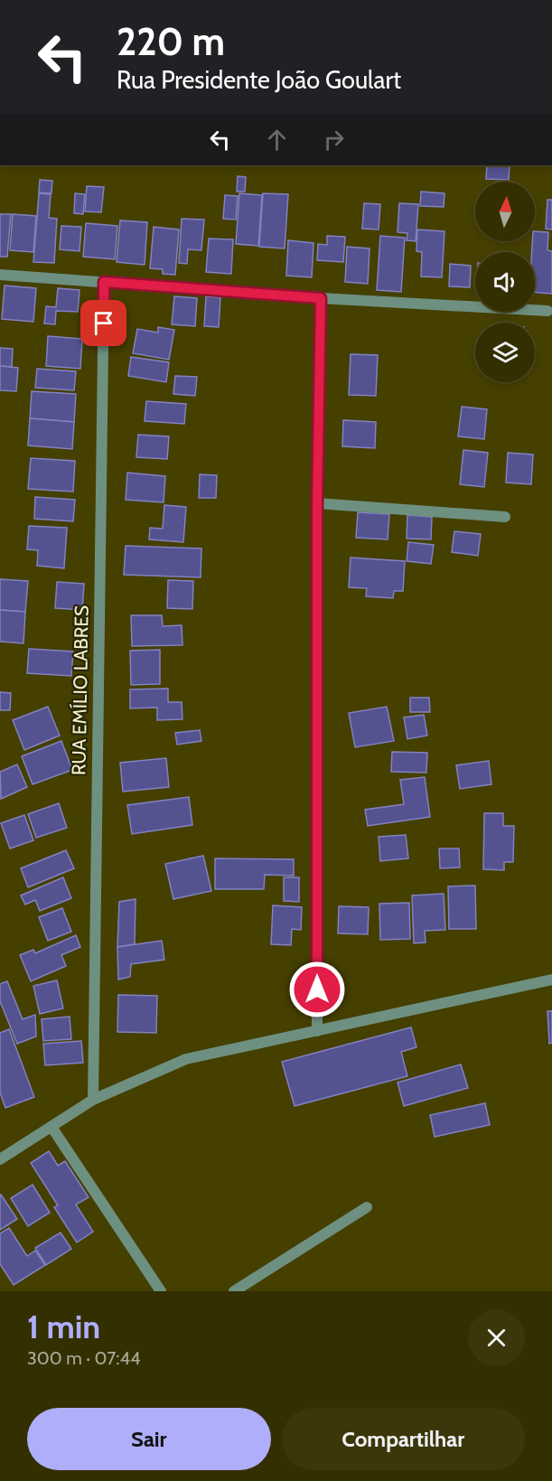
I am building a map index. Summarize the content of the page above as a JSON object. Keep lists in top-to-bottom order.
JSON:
{
  "streets": {
    "street": ["RUA EMÍLIO LABRES"]
  },
  "north": "top",
  "page": {
    "turn": ["220 m", "Rua Presidente João Goulart"],
    "heading": ["1 min", "300 m · 07:44"],
    "buttons": ["Sair", "Compartilhar"]
  }
}
